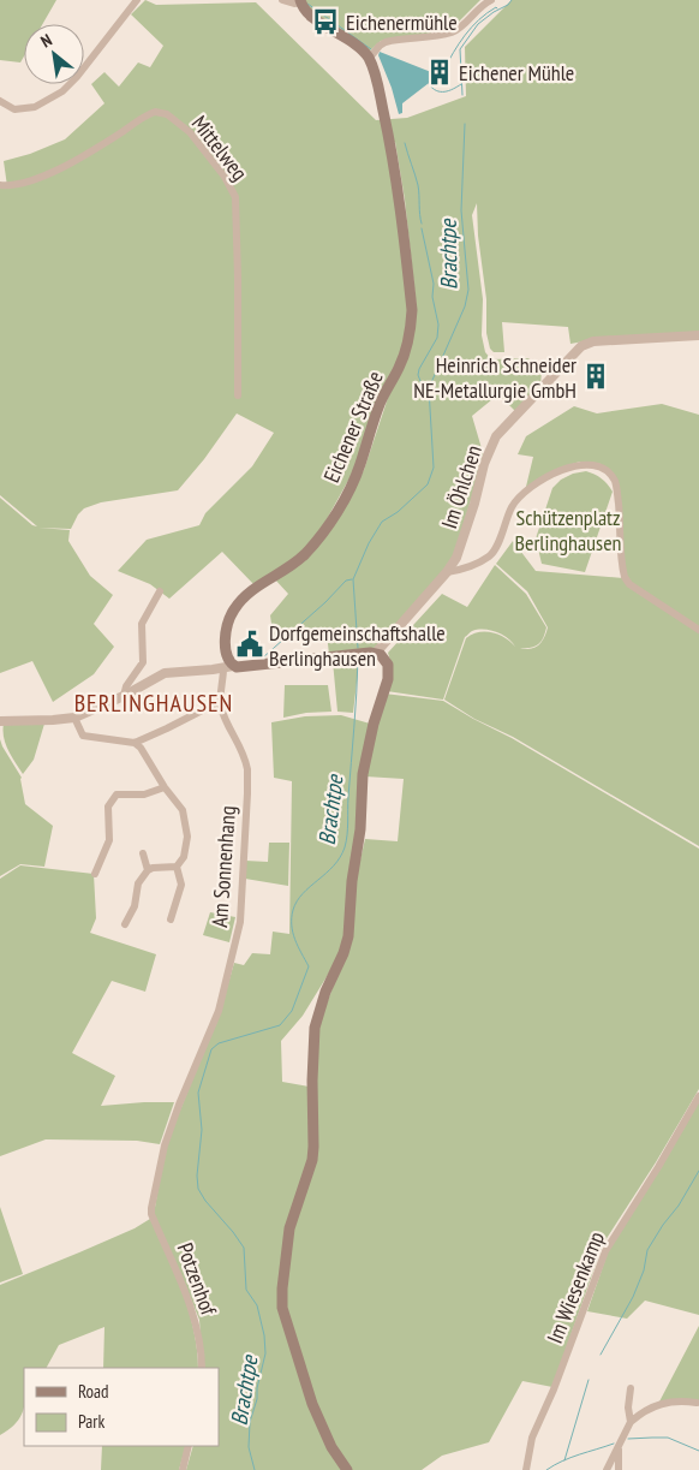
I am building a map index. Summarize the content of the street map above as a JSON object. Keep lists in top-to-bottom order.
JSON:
{
  "streets": {
    "main road": ["Eichener Straße"],
    "street": [
      "Mittelweg",
      "Im Öhlchen",
      "Am Sonnenhang",
      "Potzenhof",
      "Im Wiesenkamp"
    ]
  },
  "crossings": [
    ["Eichener Straße", "Am Sonnenhang"],
    ["Am Sonnenhang", "Potzenhof"]
  ],
  "districts": ["BERLINGHAUSEN"],
  "water": ["Brachtpe"],
  "parks": ["Schützenplatz Berlinghausen"],
  "places": {
    "bus stop": ["Eichenermühle"],
    "building": ["Eichener Mühle", "Heinrich Schneider NE-Metallurgie GmbH"],
    "public building": ["Dorfgemeinschaftshalle Berlinghausen"]
  },
  "legend": ["Road", "Park"],
  "north": "top left"
}
